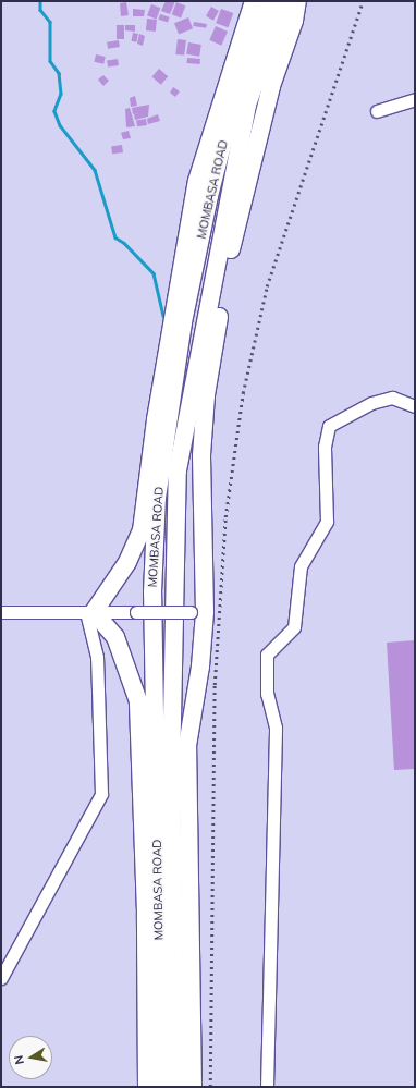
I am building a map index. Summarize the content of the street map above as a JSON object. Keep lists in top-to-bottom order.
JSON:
{
  "streets": {
    "highway": ["MOMBASA ROAD"]
  },
  "north": "left"
}
